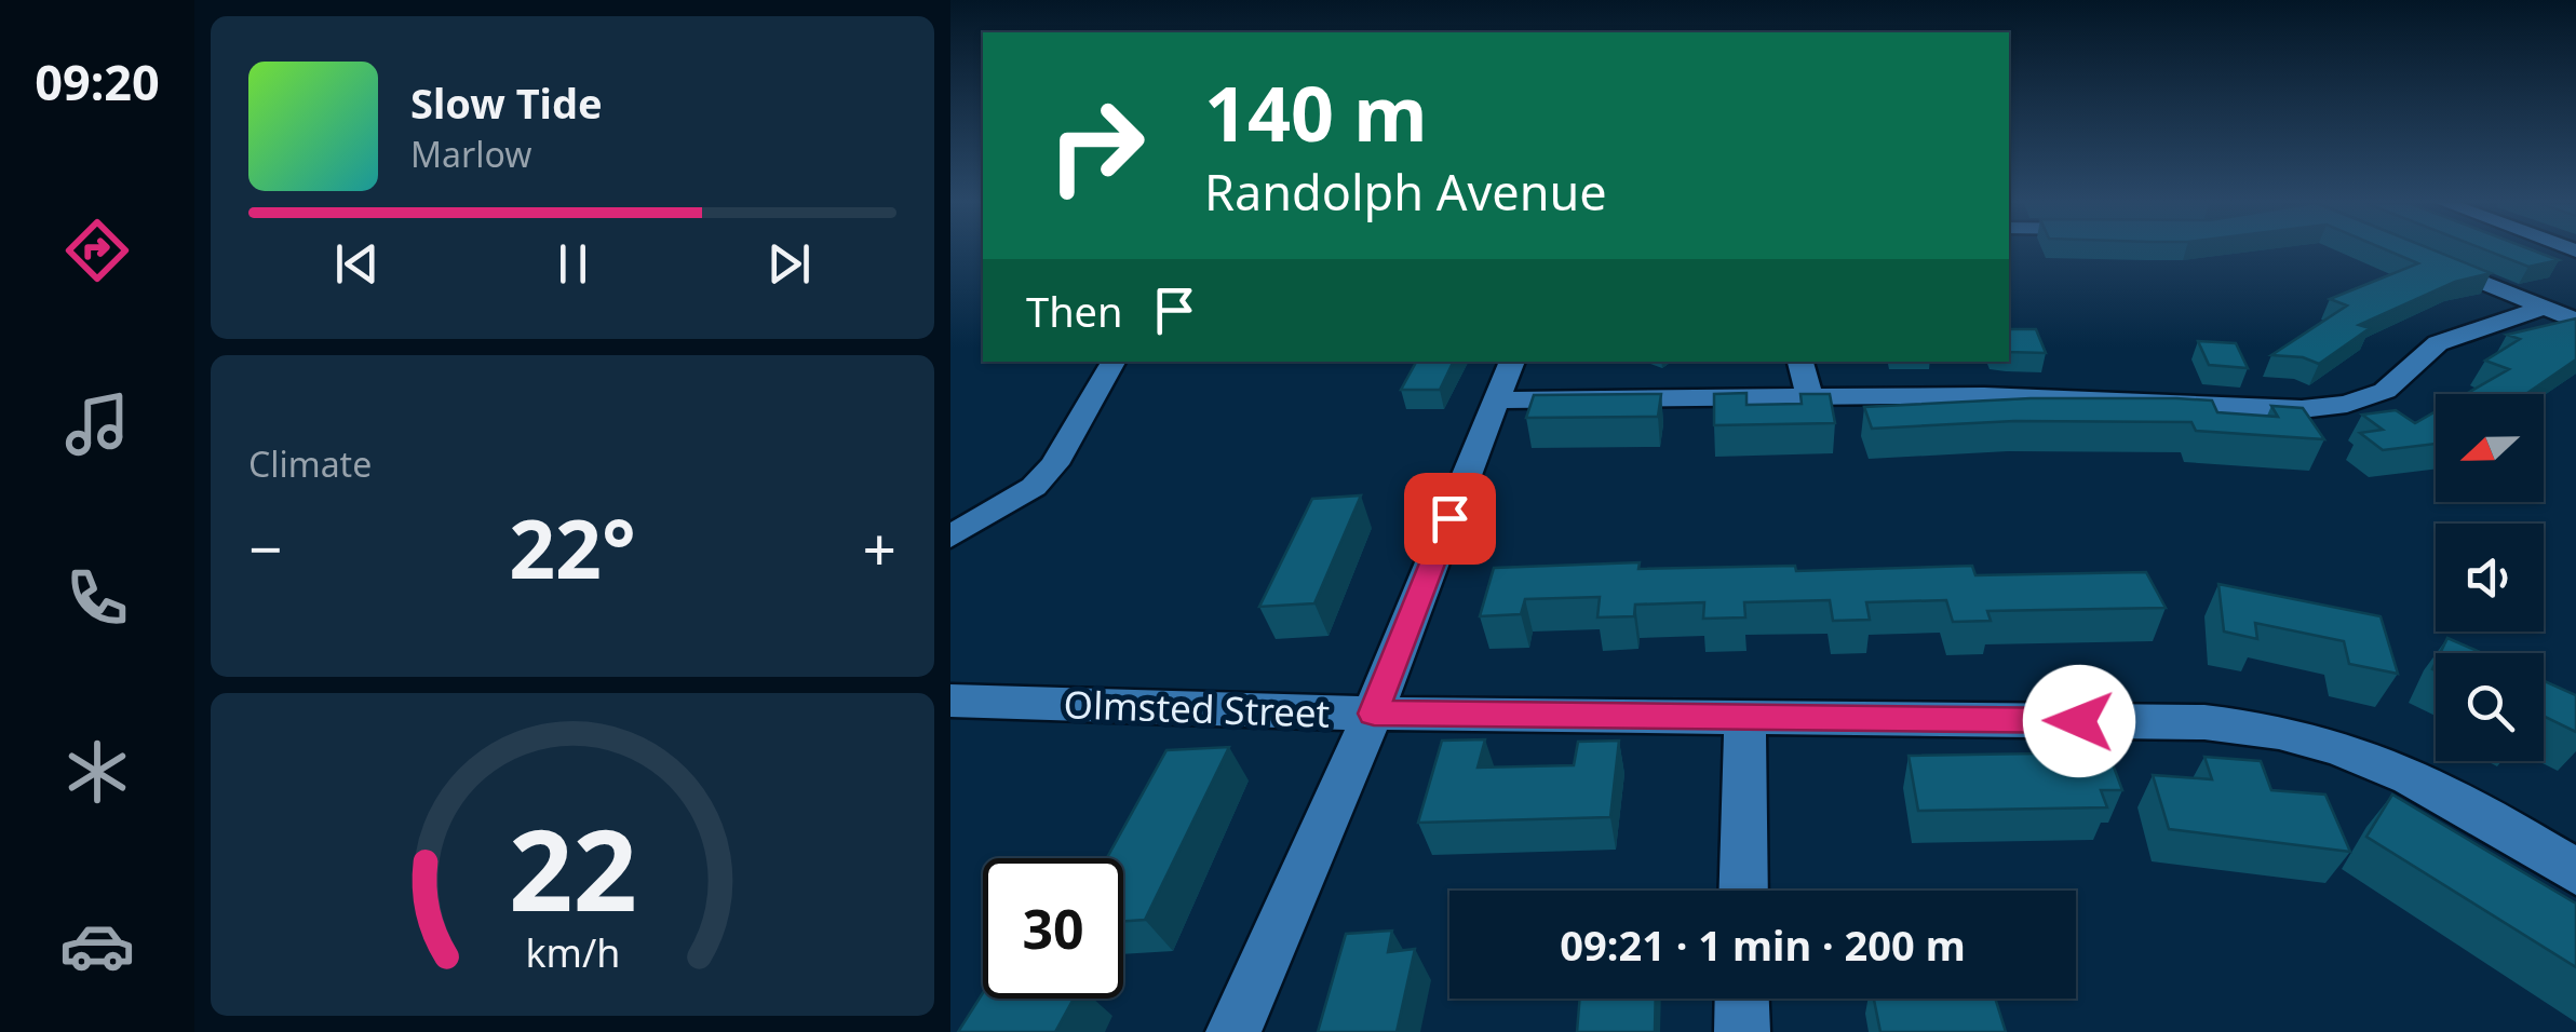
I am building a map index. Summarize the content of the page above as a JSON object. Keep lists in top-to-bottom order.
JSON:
{
  "streets": {
    "street": ["Olmsted Street"]
  },
  "north": "left",
  "page": {
    "tabs": "09:20",
    "turn": ["140 m", "Randolph Avenue"],
    "song": ["Slow Tide", "Marlow"],
    "then": "Then",
    "tile": "Climate",
    "heat": ["−", "22°", "+"],
    "limit": "30",
    "trip": "09:21 · 1 min · 200 m",
    "gauge": ["22", "km/h"]
  }
}
